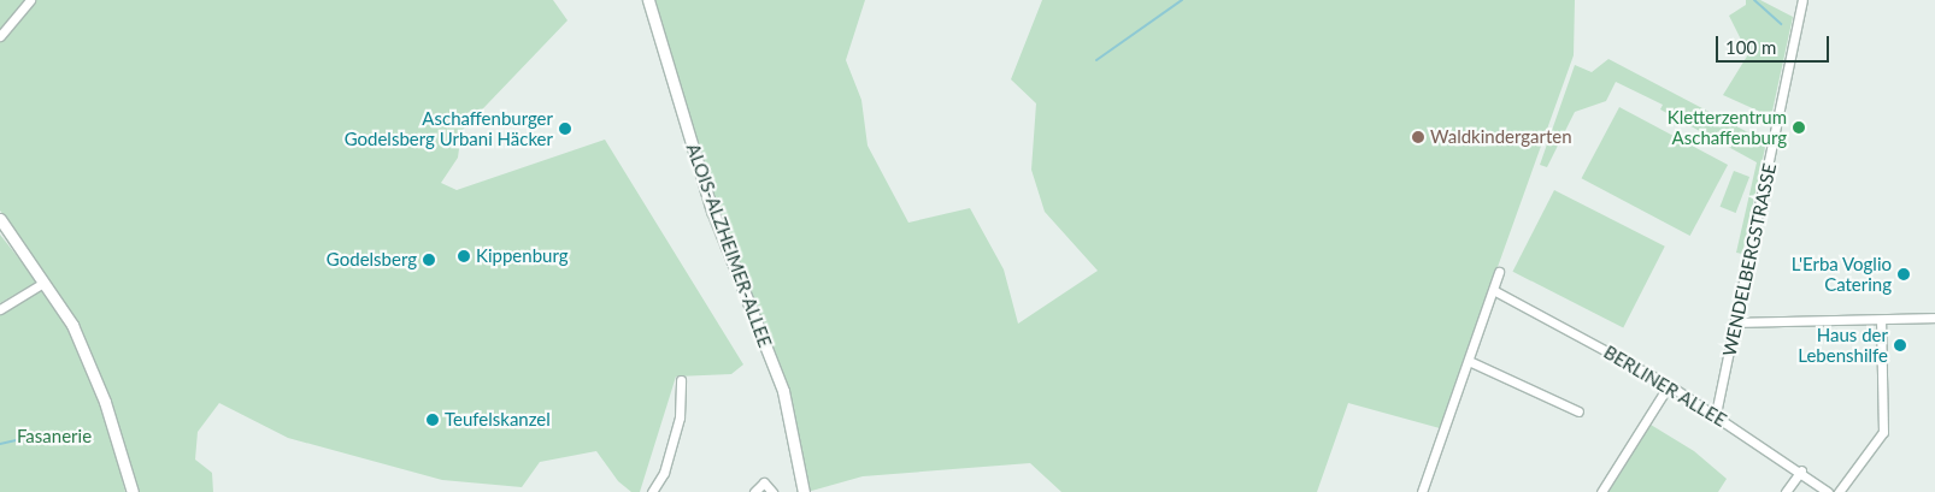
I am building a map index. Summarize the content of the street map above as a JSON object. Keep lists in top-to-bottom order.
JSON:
{
  "streets": {
    "street": ["ALOIS-ALZHEIMER-ALLEE", "WENDELBERGSTRASSE", "BERLINER ALLEE"]
  },
  "crossings": [
    ["WENDELBERGSTRASSE", "BERLINER ALLEE"]
  ],
  "parks": ["Fasanerie"],
  "places": [
    "Kletterzentrum Aschaffenburg",
    "Aschaffenburger Godelsberg Urbani Häcker",
    "Waldkindergarten",
    "Kippenburg",
    "Godelsberg",
    "L'Erba Voglio Catering",
    "Haus der Lebenshilfe",
    "Teufelskanzel"
  ],
  "scale_bar": "100 m"
}
